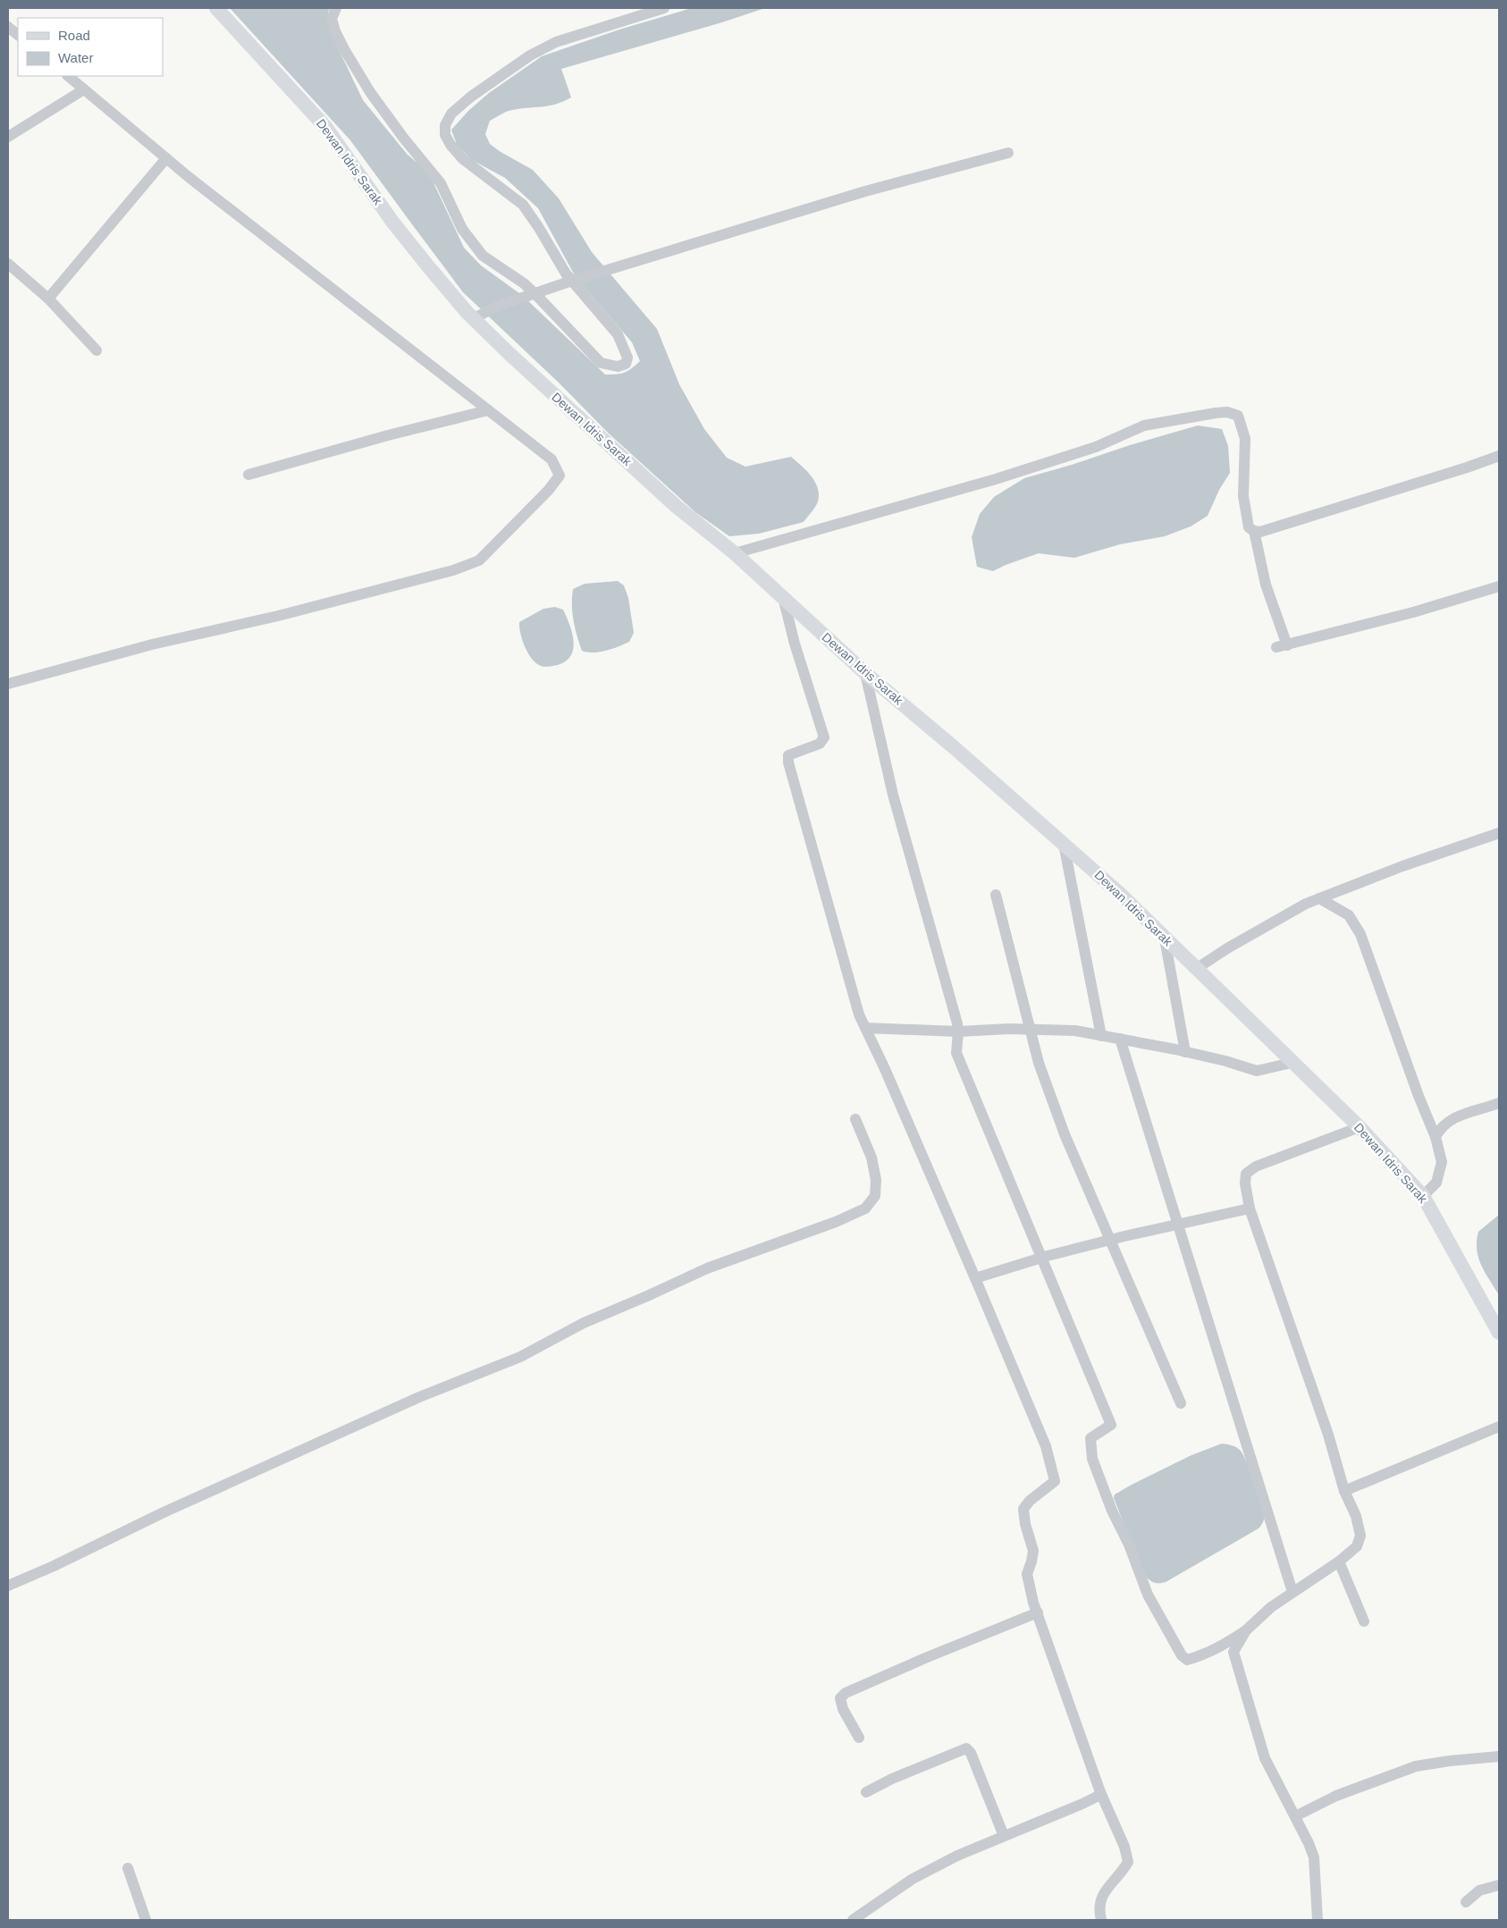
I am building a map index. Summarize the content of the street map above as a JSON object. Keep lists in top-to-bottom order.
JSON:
{
  "streets": {
    "main road": ["Dewan Idris Sarak"]
  },
  "legend": ["Road", "Water"]
}
